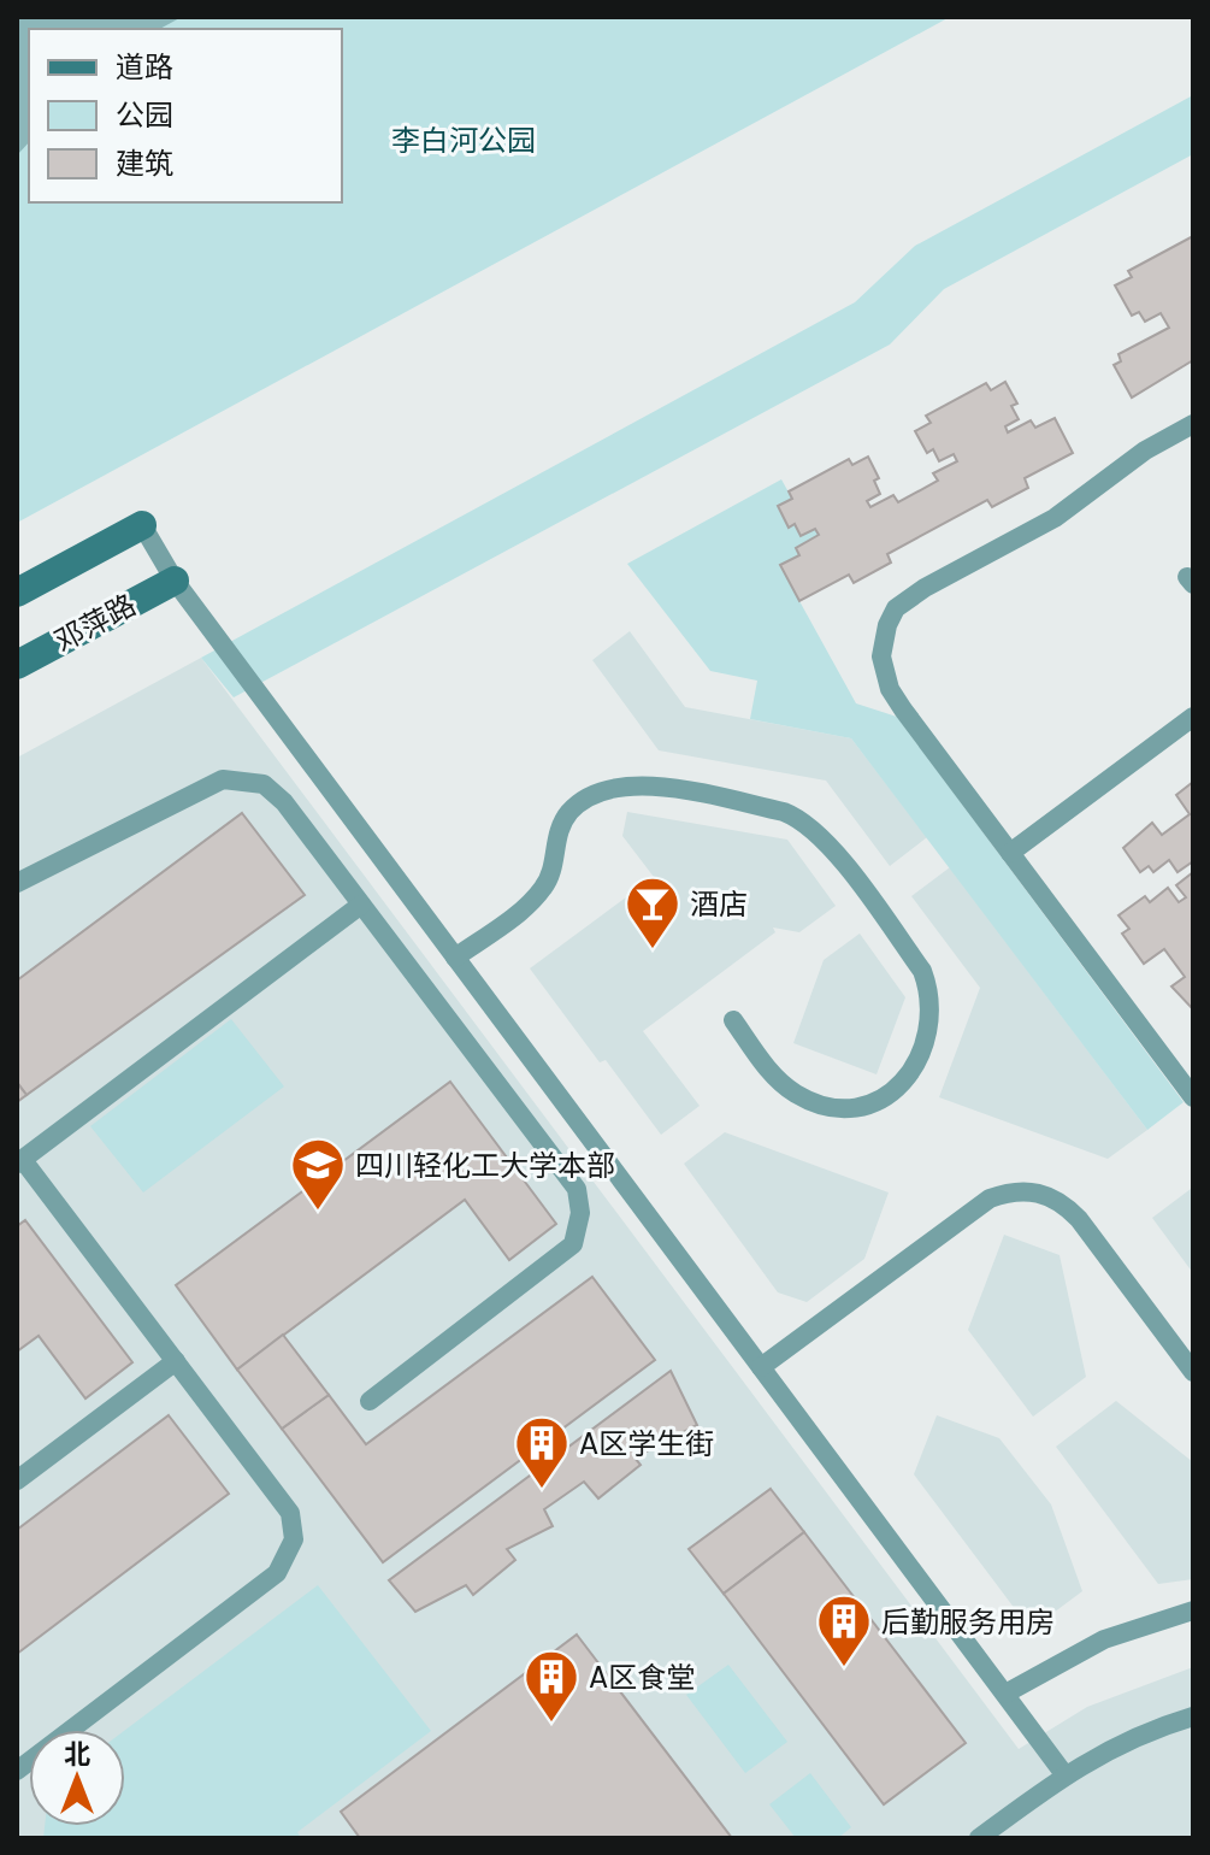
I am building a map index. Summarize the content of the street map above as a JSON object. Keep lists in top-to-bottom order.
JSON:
{
  "streets": {
    "main road": ["邓萍路"]
  },
  "parks": ["李白河公园"],
  "places": {
    "bar": ["酒店"],
    "school or university": ["四川轻化工大学本部"],
    "building": ["A区学生街", "后勤服务用房", "A区食堂"]
  },
  "legend": ["道路", "公园", "建筑"],
  "north": "top"
}
